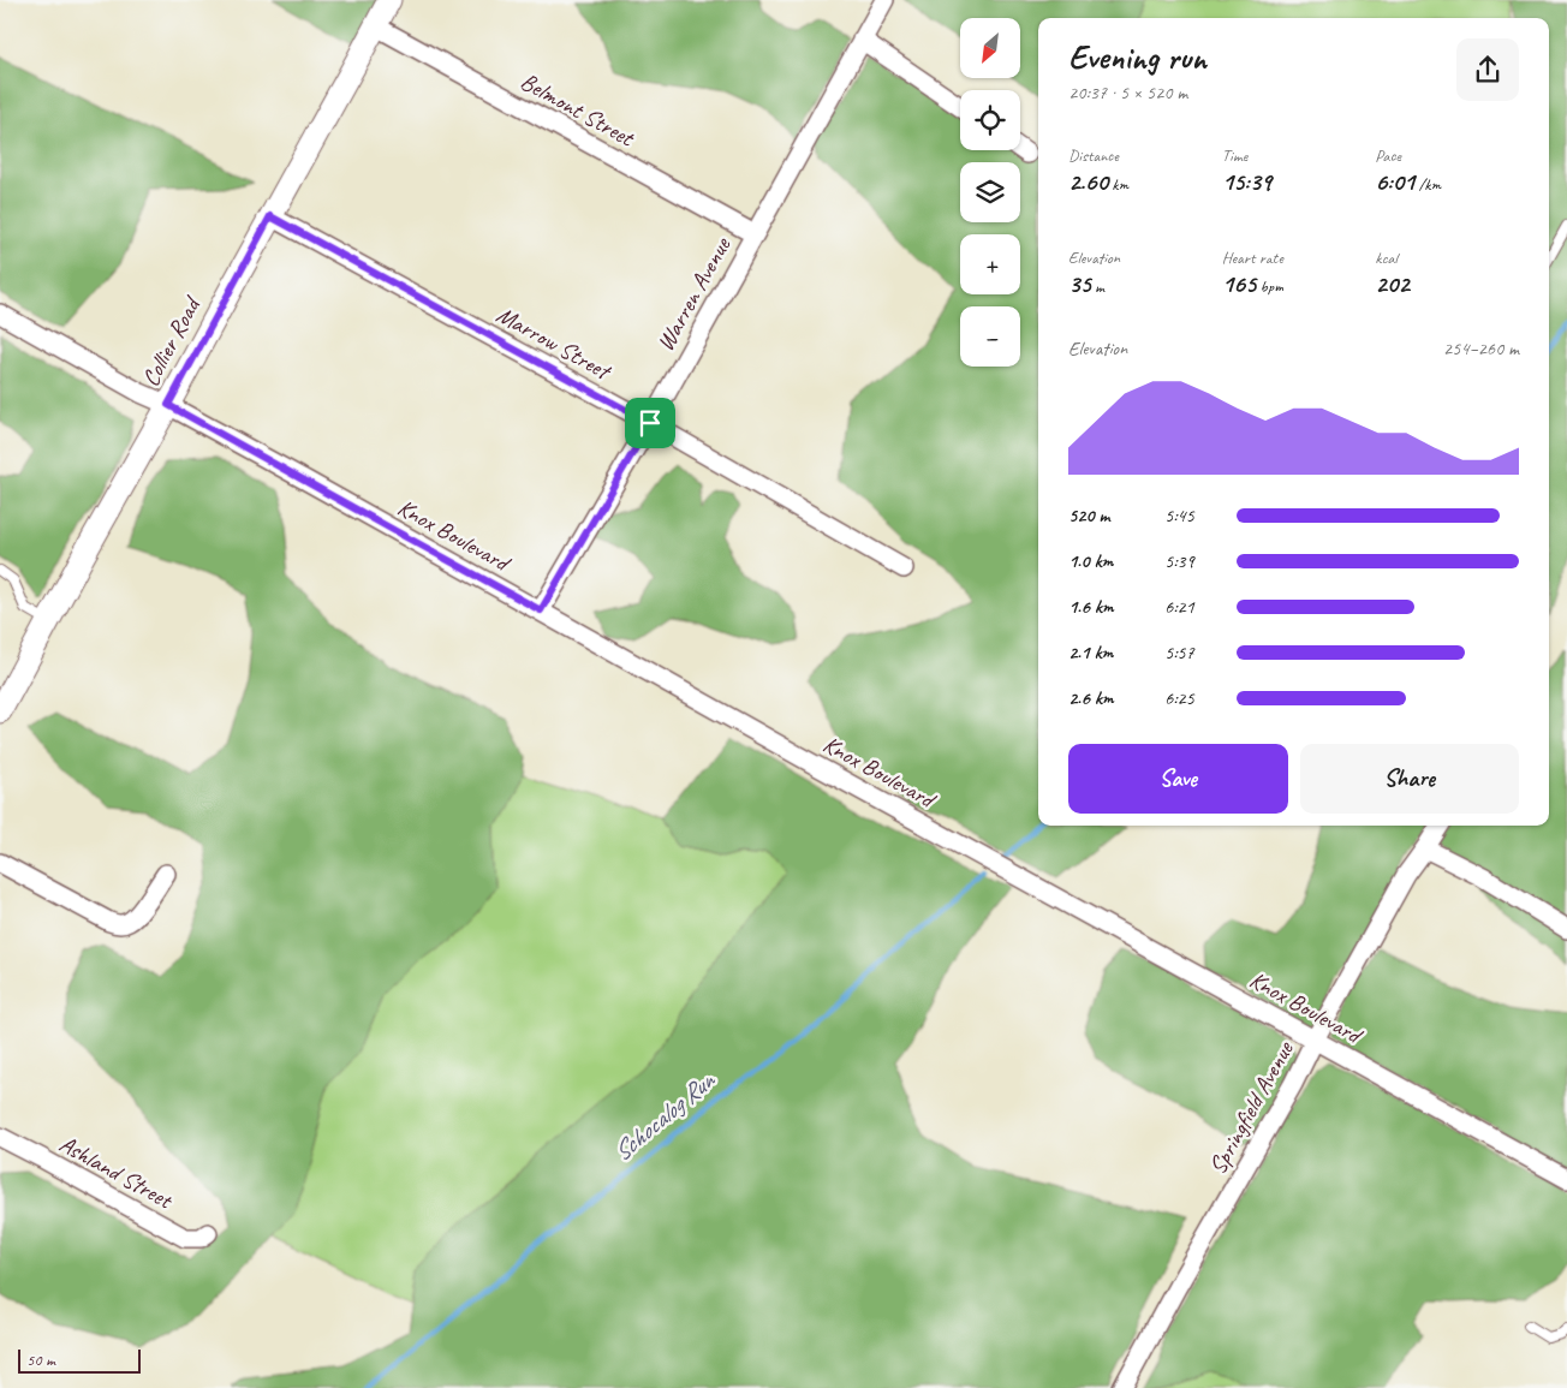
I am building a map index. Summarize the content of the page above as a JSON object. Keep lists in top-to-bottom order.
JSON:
{
  "streets": {
    "street": [
      "Belmont Street",
      "Warren Avenue",
      "Collier Road",
      "Marrow Street",
      "Knox Boulevard",
      "Springfield Avenue",
      "Ashland Street"
    ]
  },
  "crossings": [
    ["Belmont Street", "Warren Avenue"],
    ["Belmont Street", "Collier Road"],
    ["Warren Avenue", "Marrow Street"],
    ["Warren Avenue", "Knox Boulevard"],
    ["Collier Road", "Marrow Street"],
    ["Collier Road", "Knox Boulevard"],
    ["Knox Boulevard", "Springfield Avenue"]
  ],
  "water": ["Schocalog Run"],
  "scale_bar": "50 m",
  "north": "bottom left",
  "page": {
    "map_buttons": ["+", "−"],
    "heading": ["Evening run", "20:37 · 5 × 520 m"],
    "stats": [
      ["Distance", "2.60 km"],
      ["Time", "15:39"],
      ["Pace", "6:01 /km"],
      ["Elevation", "35 m"],
      ["Heart rate", "165 bpm"],
      ["kcal", "202"]
    ],
    "chart": ["Elevation", "254–260 m"],
    "list": [
      {
        "name": "520 m",
        "note": "5:45"
      },
      {
        "name": "1.0 km",
        "note": "5:39"
      },
      {
        "name": "1.6 km",
        "note": "6:21"
      },
      {
        "name": "2.1 km",
        "note": "5:57"
      },
      {
        "name": "2.6 km",
        "note": "6:25"
      }
    ],
    "buttons": ["Save", "Share"],
    "scale": "50 m"
  }
}
